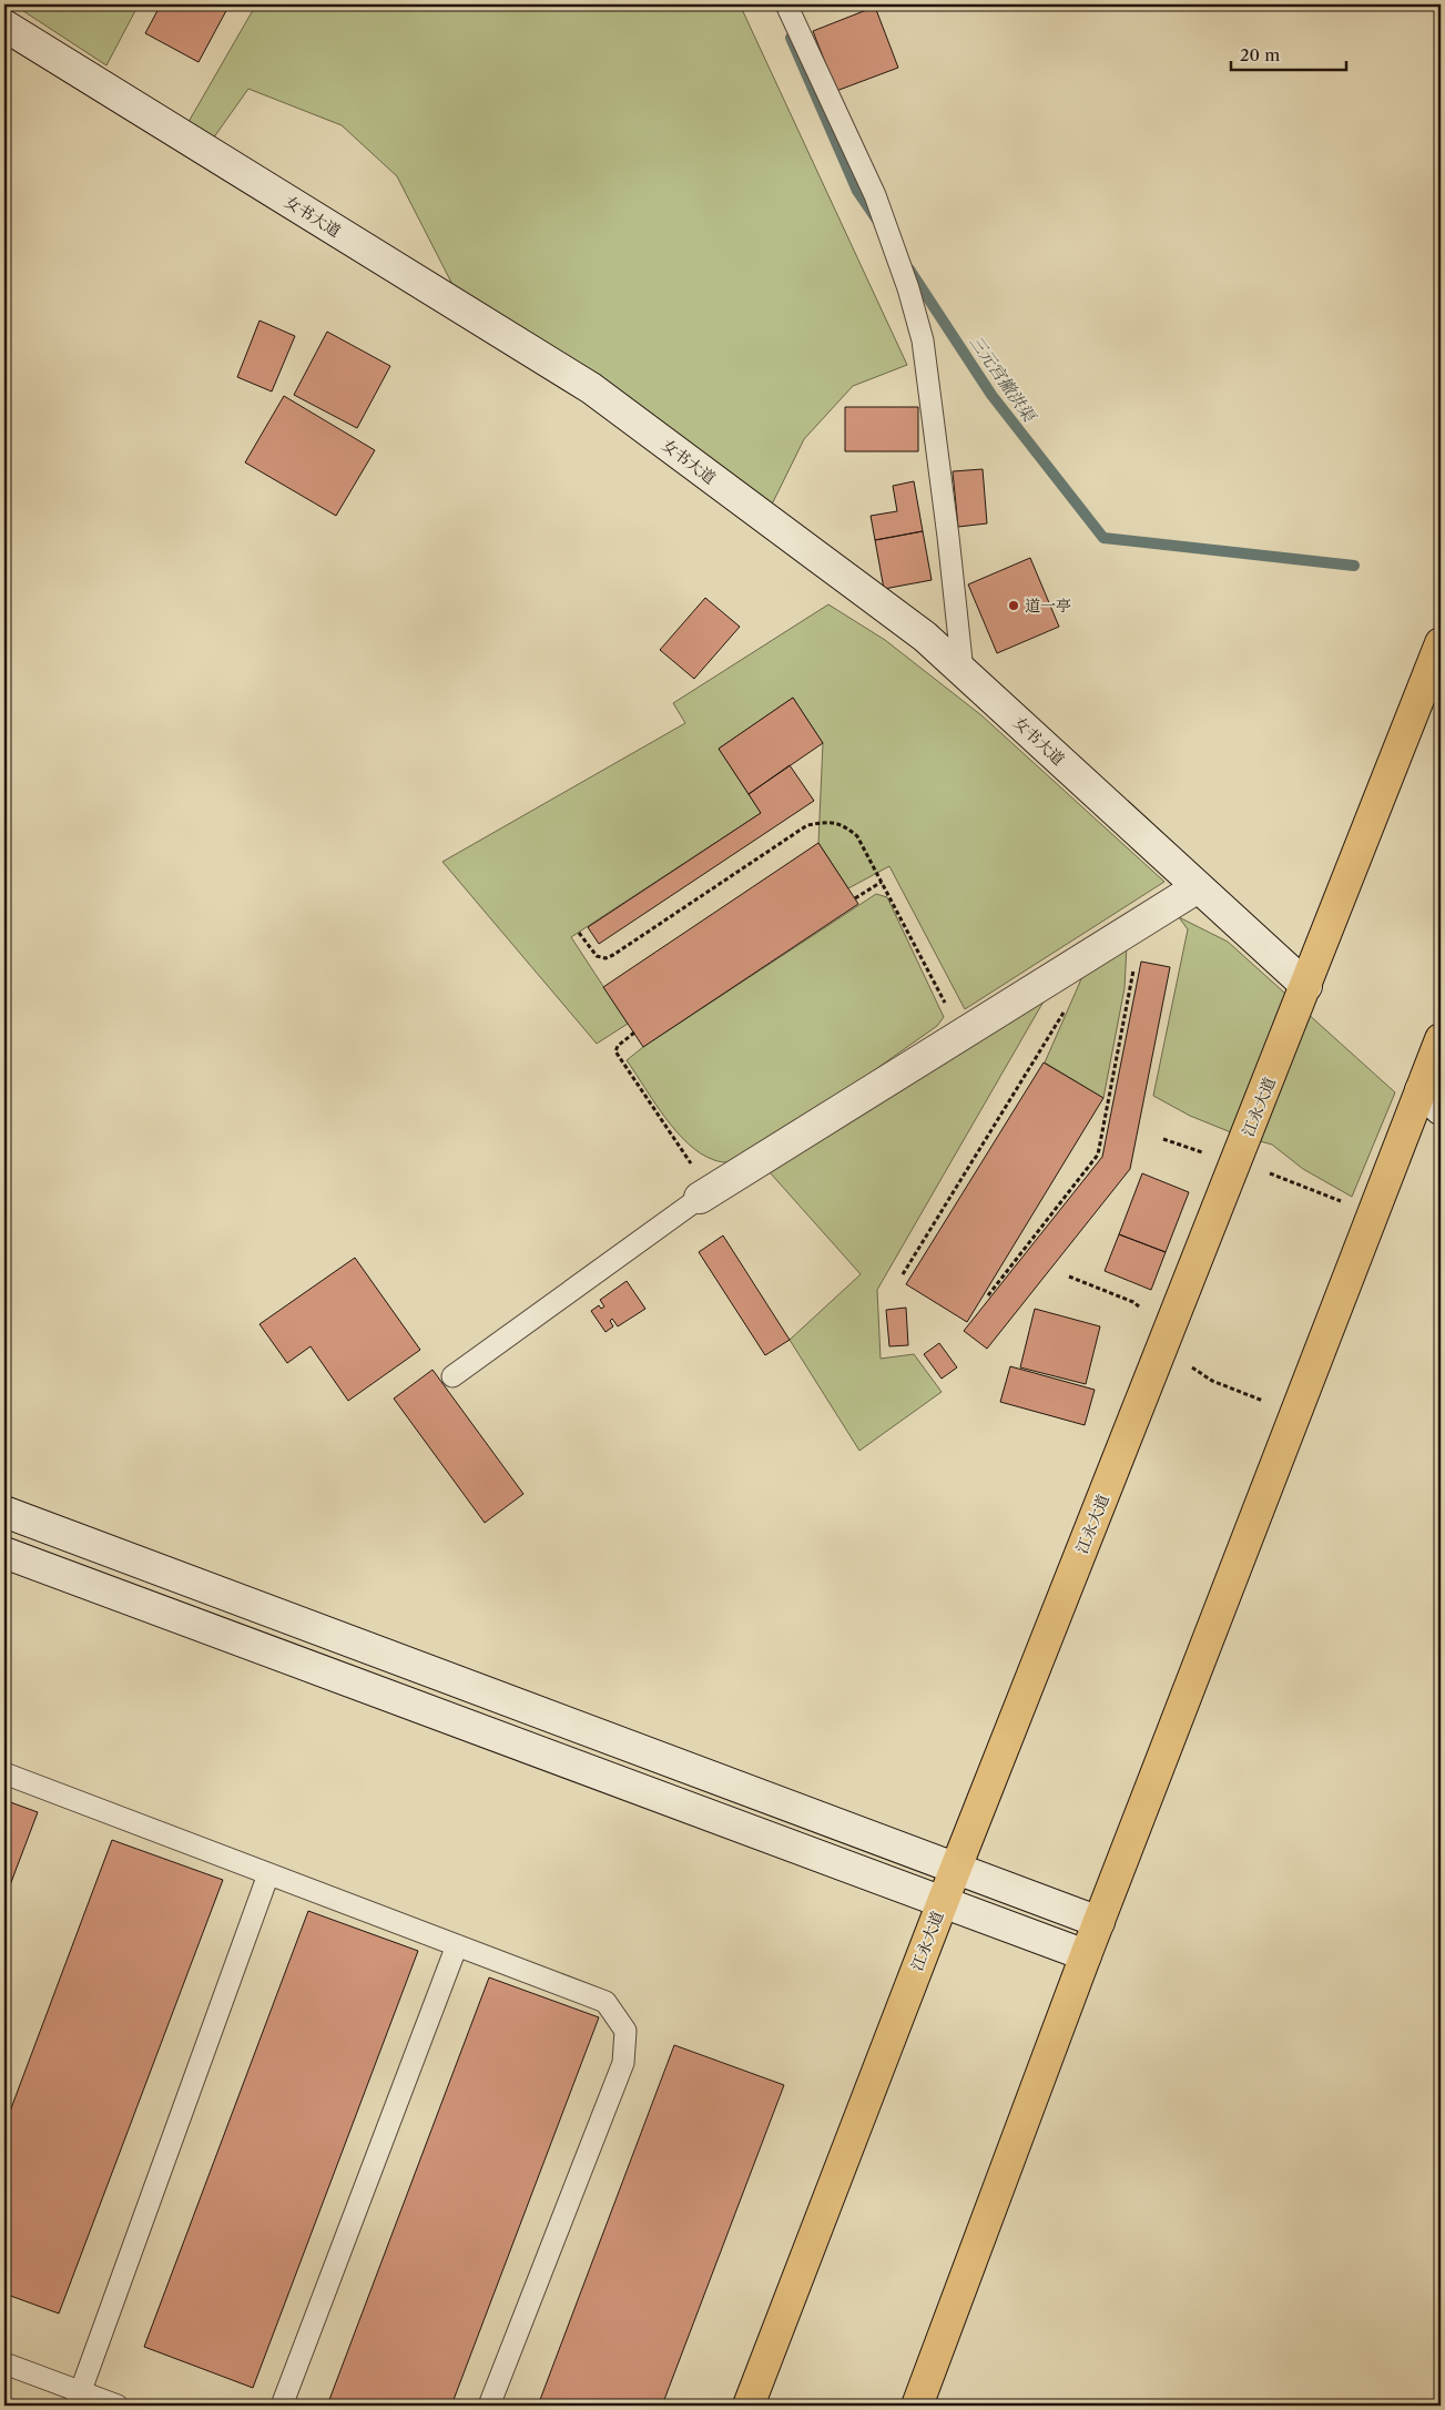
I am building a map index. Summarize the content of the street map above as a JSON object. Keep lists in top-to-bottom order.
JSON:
{
  "streets": {
    "main road": ["女书大道", "江永大道"]
  },
  "crossings": [
    ["女书大道", "江永大道"]
  ],
  "water": ["三元宫撇洪渠"],
  "places": ["道一亭"],
  "scale_bar": "20 m"
}
